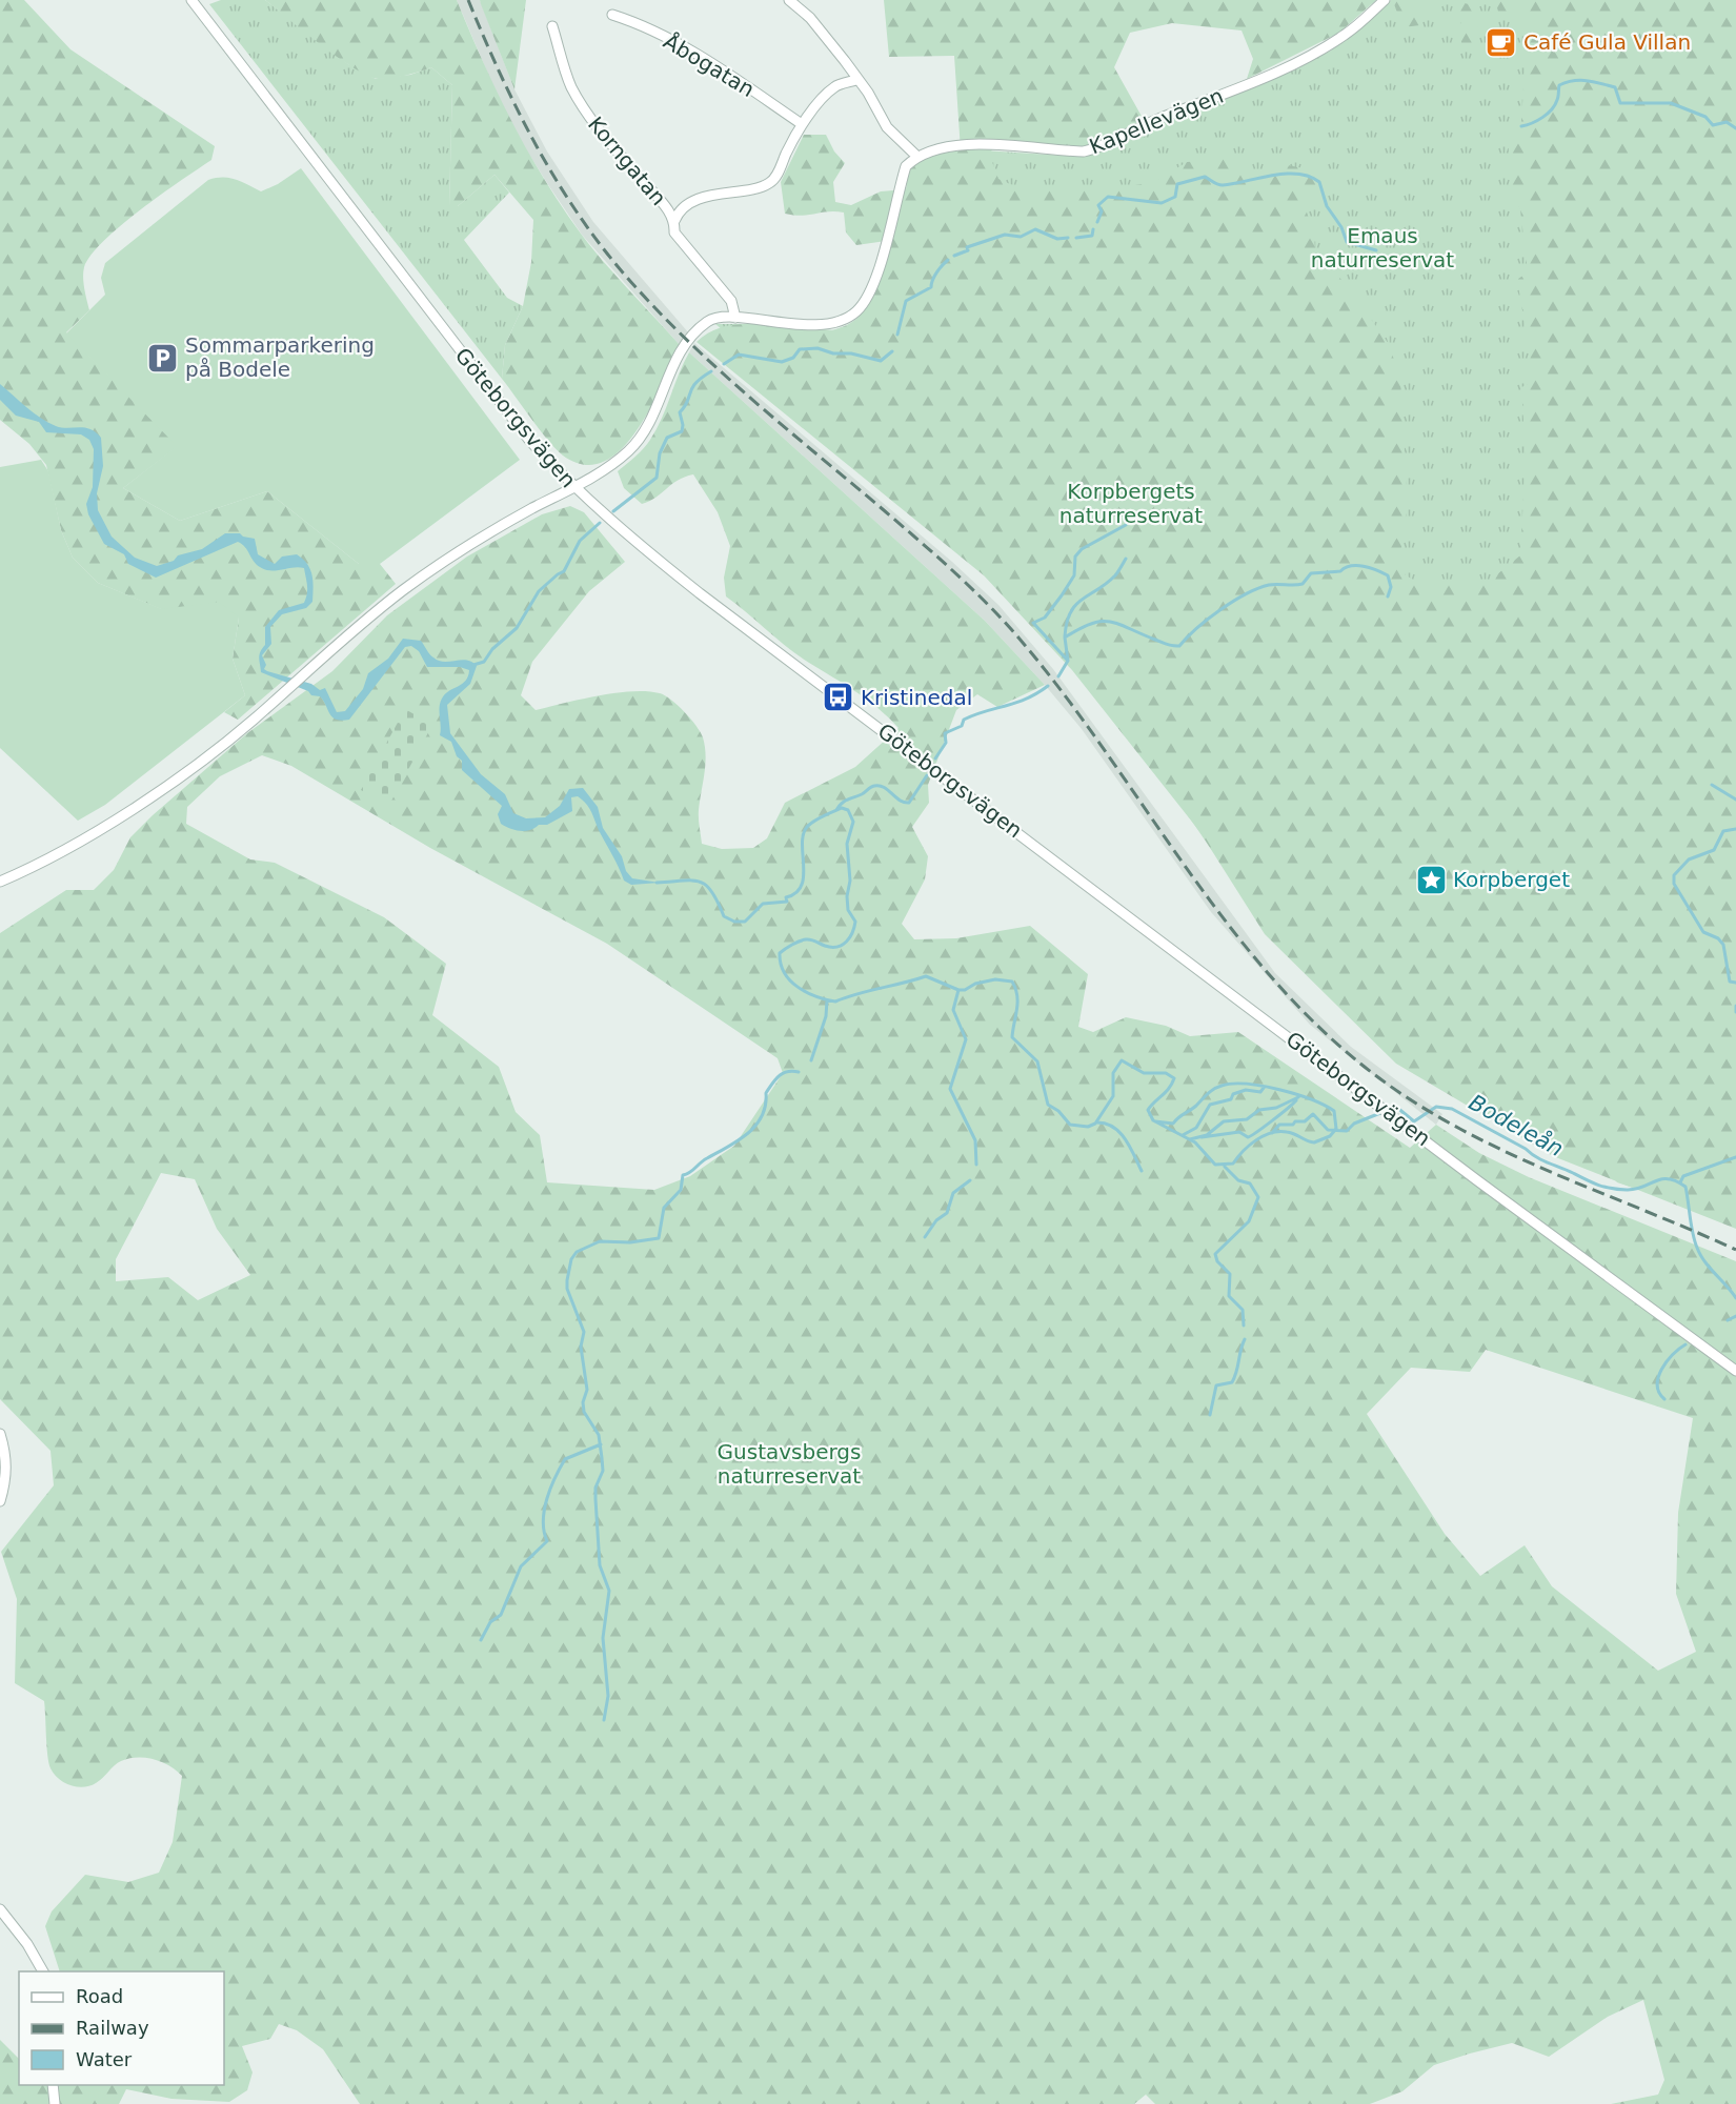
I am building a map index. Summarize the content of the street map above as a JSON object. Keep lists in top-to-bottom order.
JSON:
{
  "streets": {
    "street": [
      "Åbogatan",
      "Kapellevägen",
      "Korngatan",
      "Göteborgsvägen"
    ]
  },
  "water": ["Bodeleån"],
  "parks": ["Emaus naturreservat", "Korpbergets naturreservat", "Gustavsbergs naturreservat"],
  "places": {
    "cafe": ["Café Gula Villan"],
    "parking": ["Sommarparkering på Bodele"],
    "bus stop": ["Kristinedal"],
    "place": ["Korpberget"]
  },
  "legend": ["Road", "Railway", "Water"]
}
